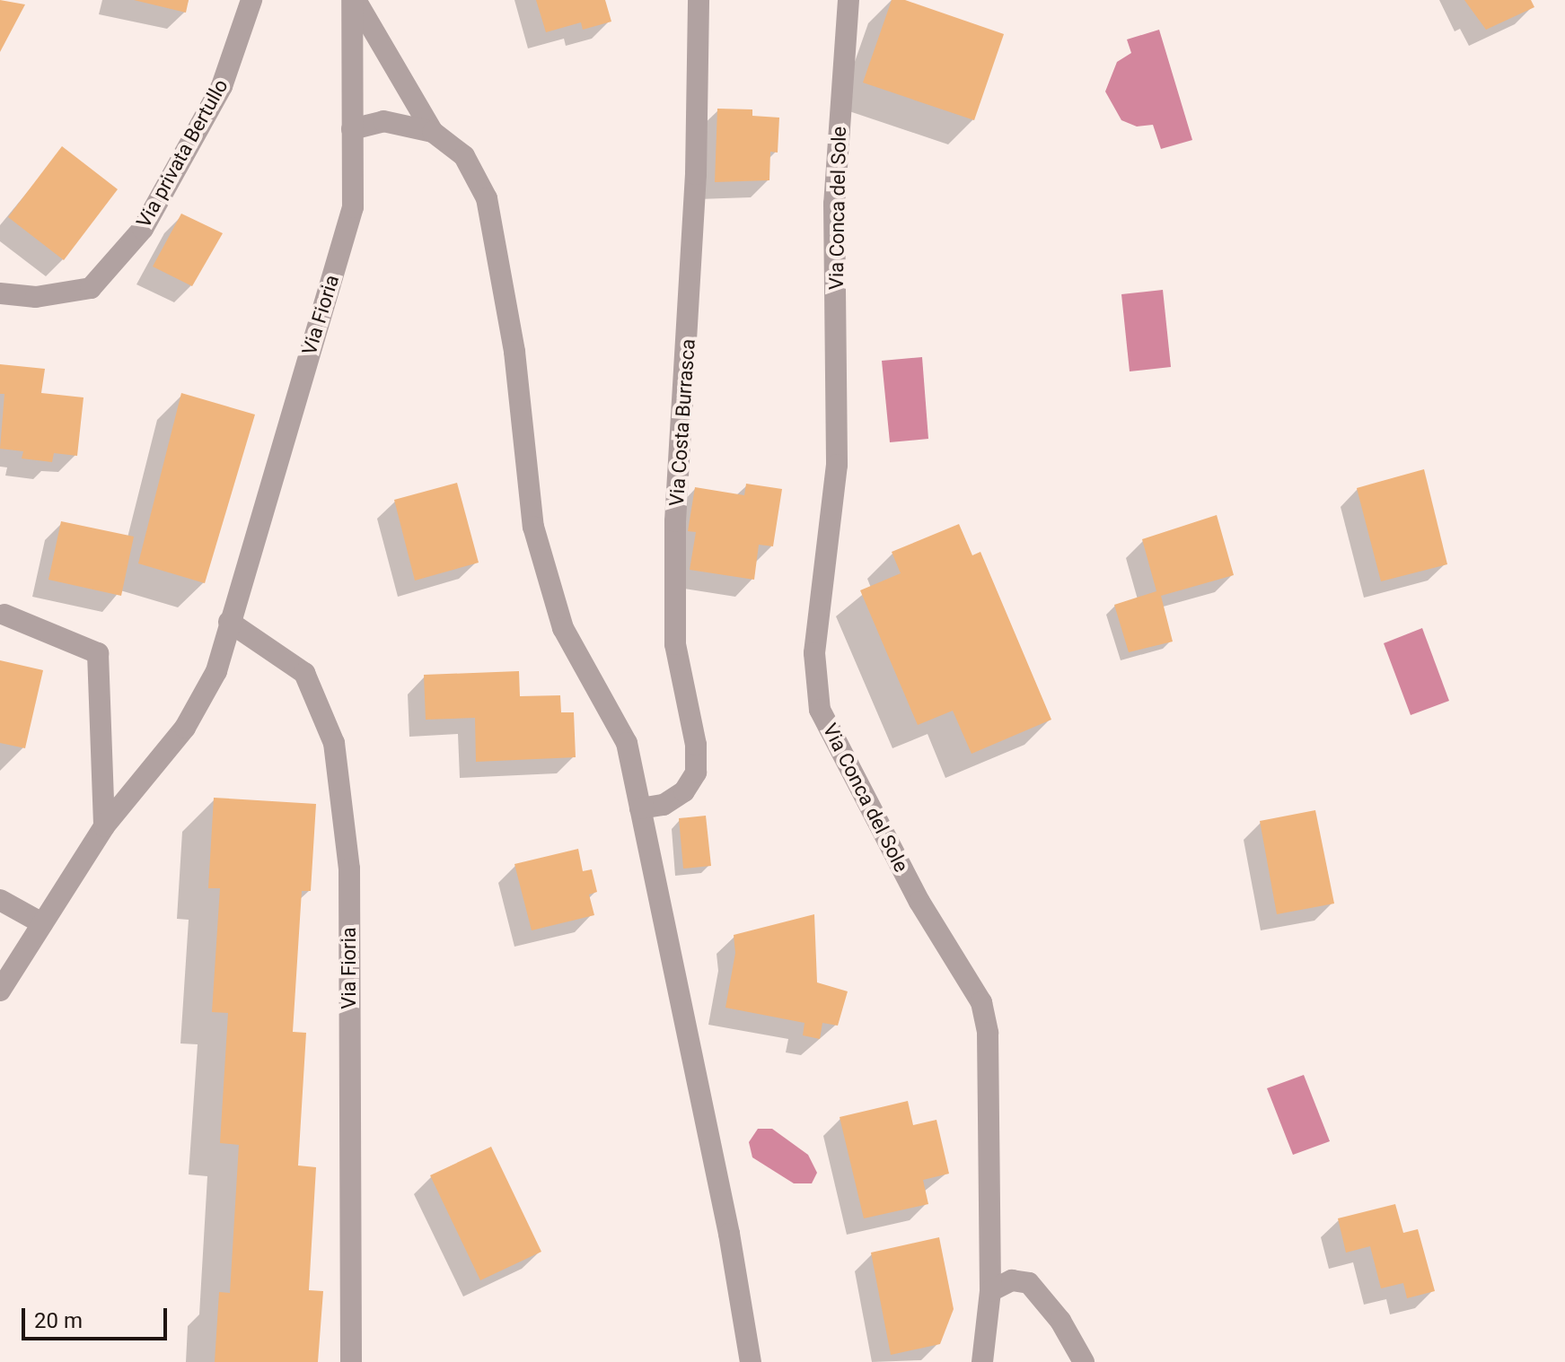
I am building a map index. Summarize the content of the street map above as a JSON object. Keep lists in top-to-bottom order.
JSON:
{
  "streets": {
    "street": [
      "Via privata Bertullo",
      "Via Conca del Sole",
      "Via Fioria",
      "Via Costa Burrasca"
    ]
  },
  "scale_bar": "20 m"
}
